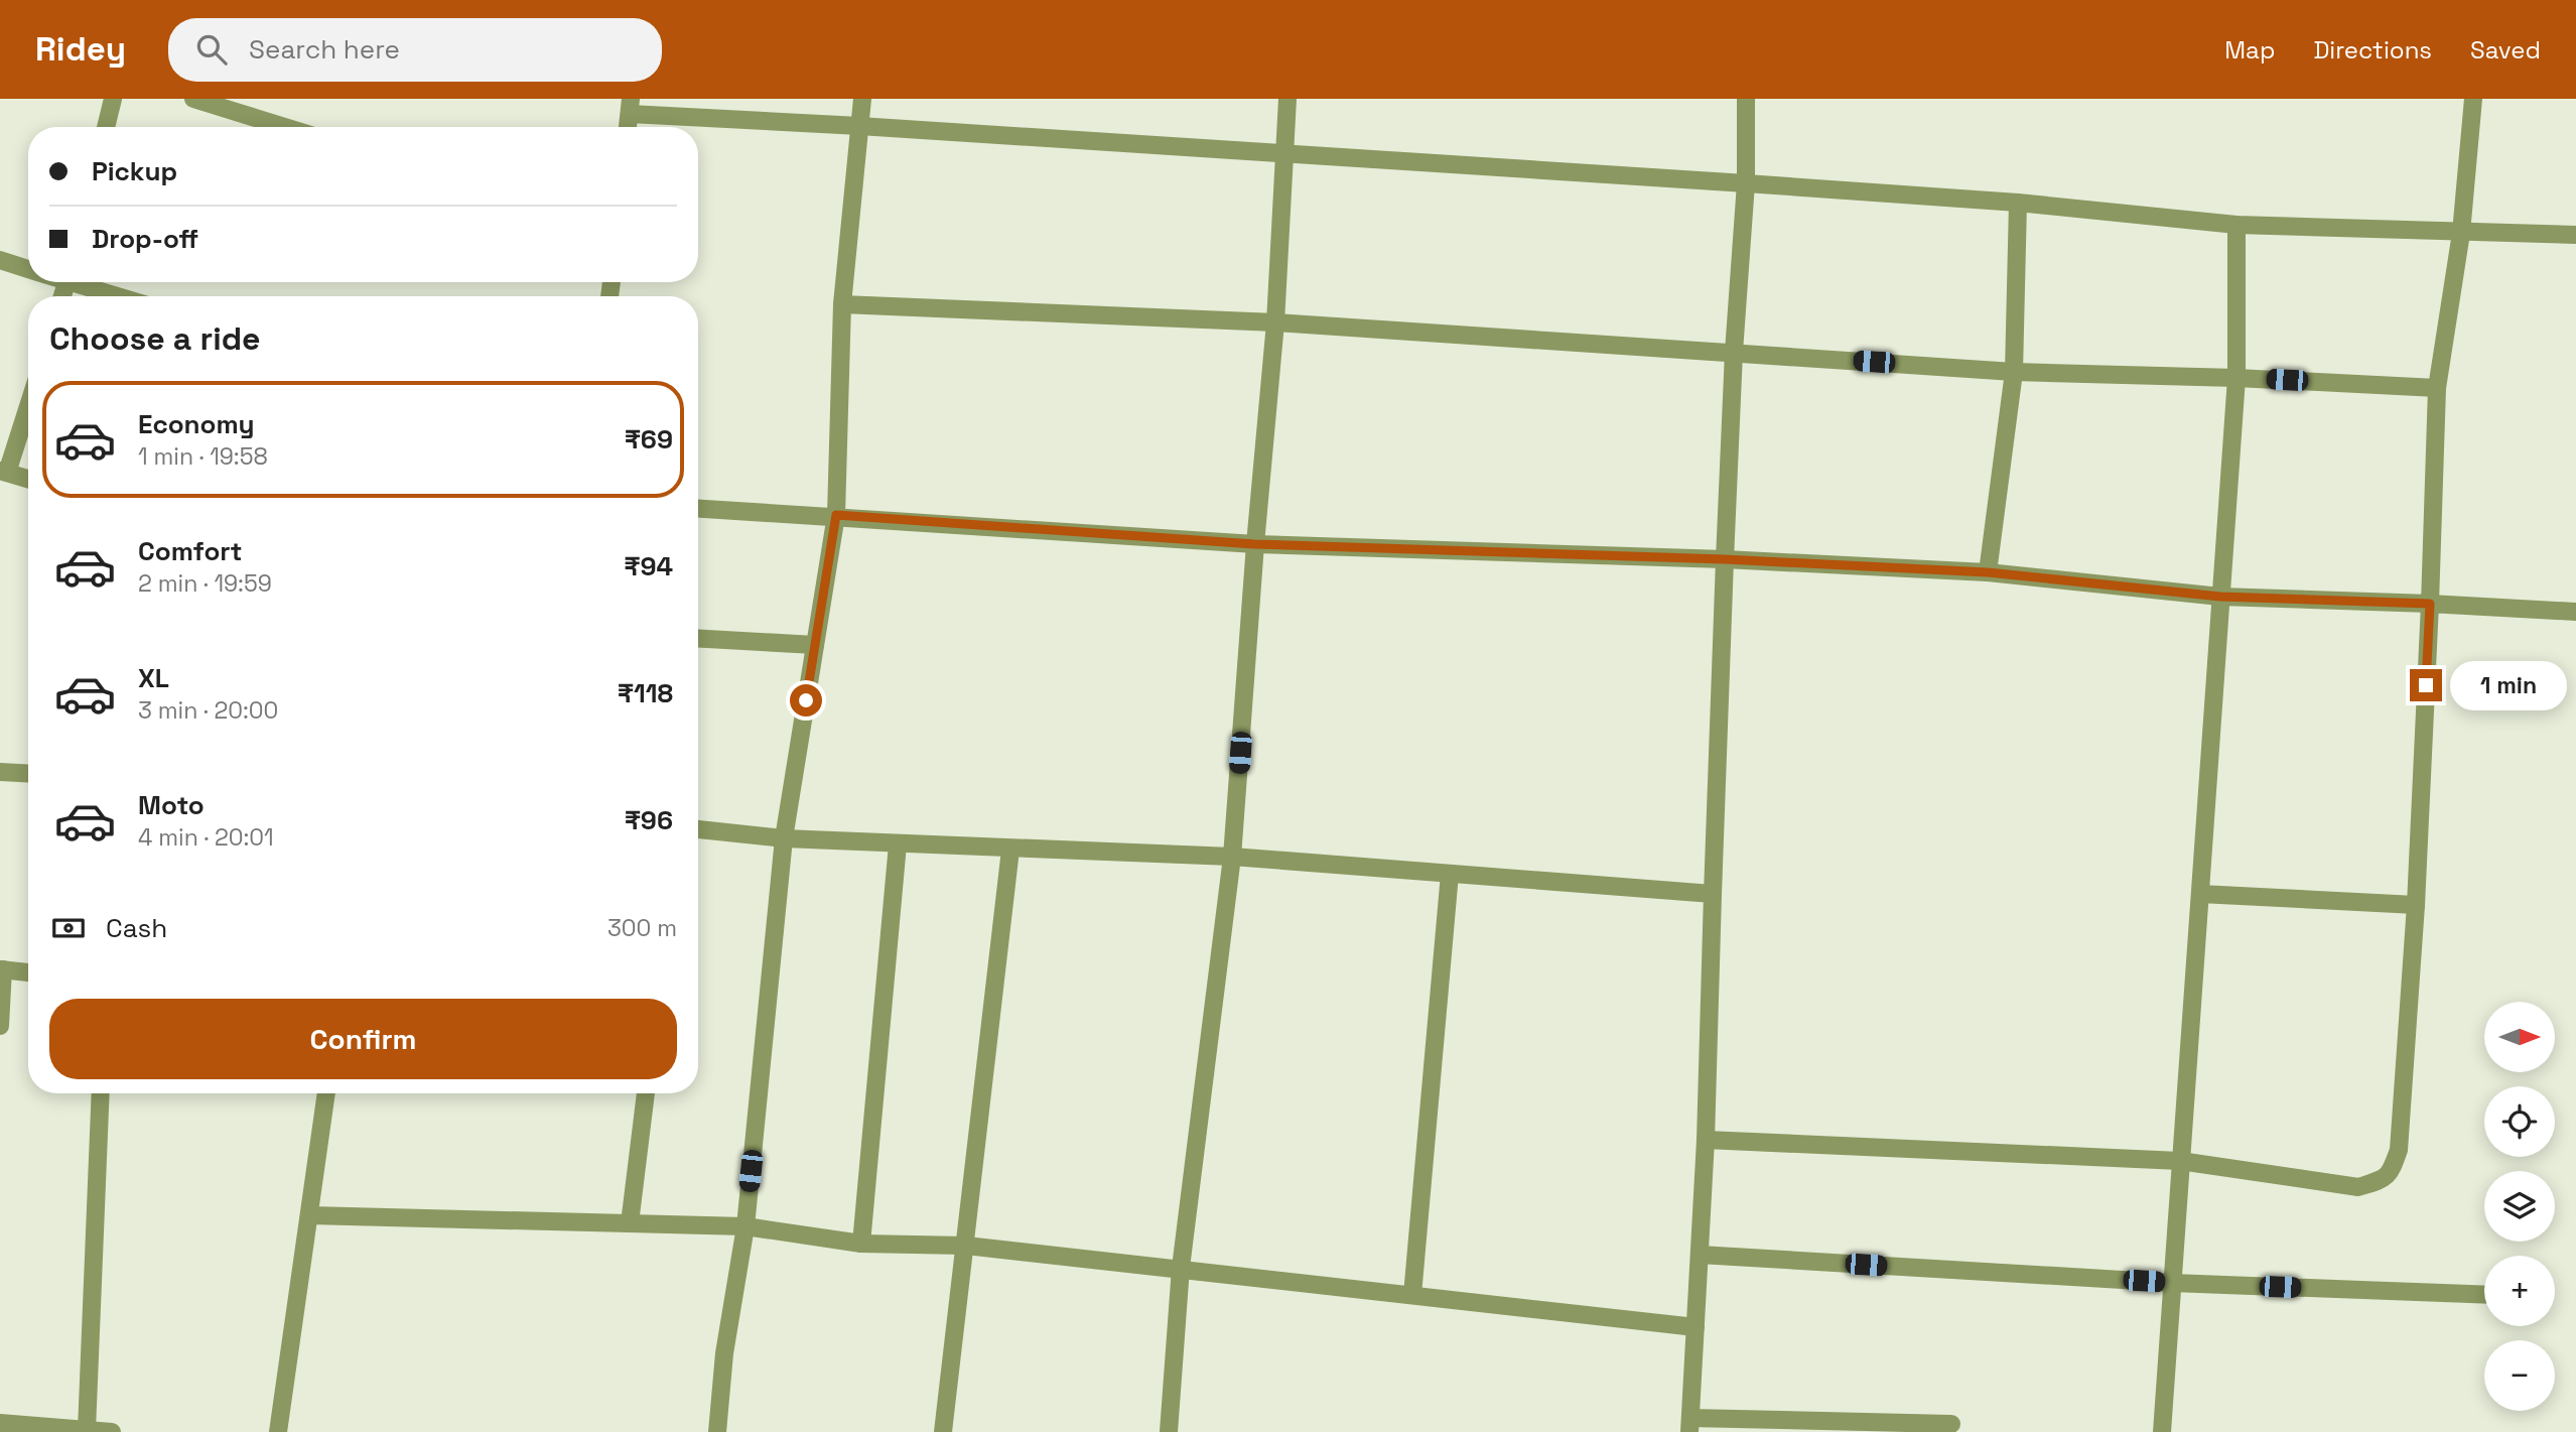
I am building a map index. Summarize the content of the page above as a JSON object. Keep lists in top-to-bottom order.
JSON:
{
  "north": "right",
  "page": {
    "header": "Ridey",
    "search": "Search here",
    "nav": ["Map", "Directions", "Saved"],
    "banner": ["Pickup", "Drop-off"],
    "heading": "Choose a ride",
    "list": [
      {
        "name": "Economy",
        "note": "1 min · 19:58",
        "value": "₹69"
      },
      {
        "name": "Comfort",
        "note": "2 min · 19:59",
        "value": "₹94"
      },
      {
        "name": "XL",
        "note": "3 min · 20:00",
        "value": "₹118"
      },
      {
        "name": "Moto",
        "note": "4 min · 20:01",
        "value": "₹96"
      }
    ],
    "bubble": "1 min",
    "pay": ["Cash", "300 m"],
    "buttons": "Confirm",
    "map_buttons": ["+", "−"]
  }
}
